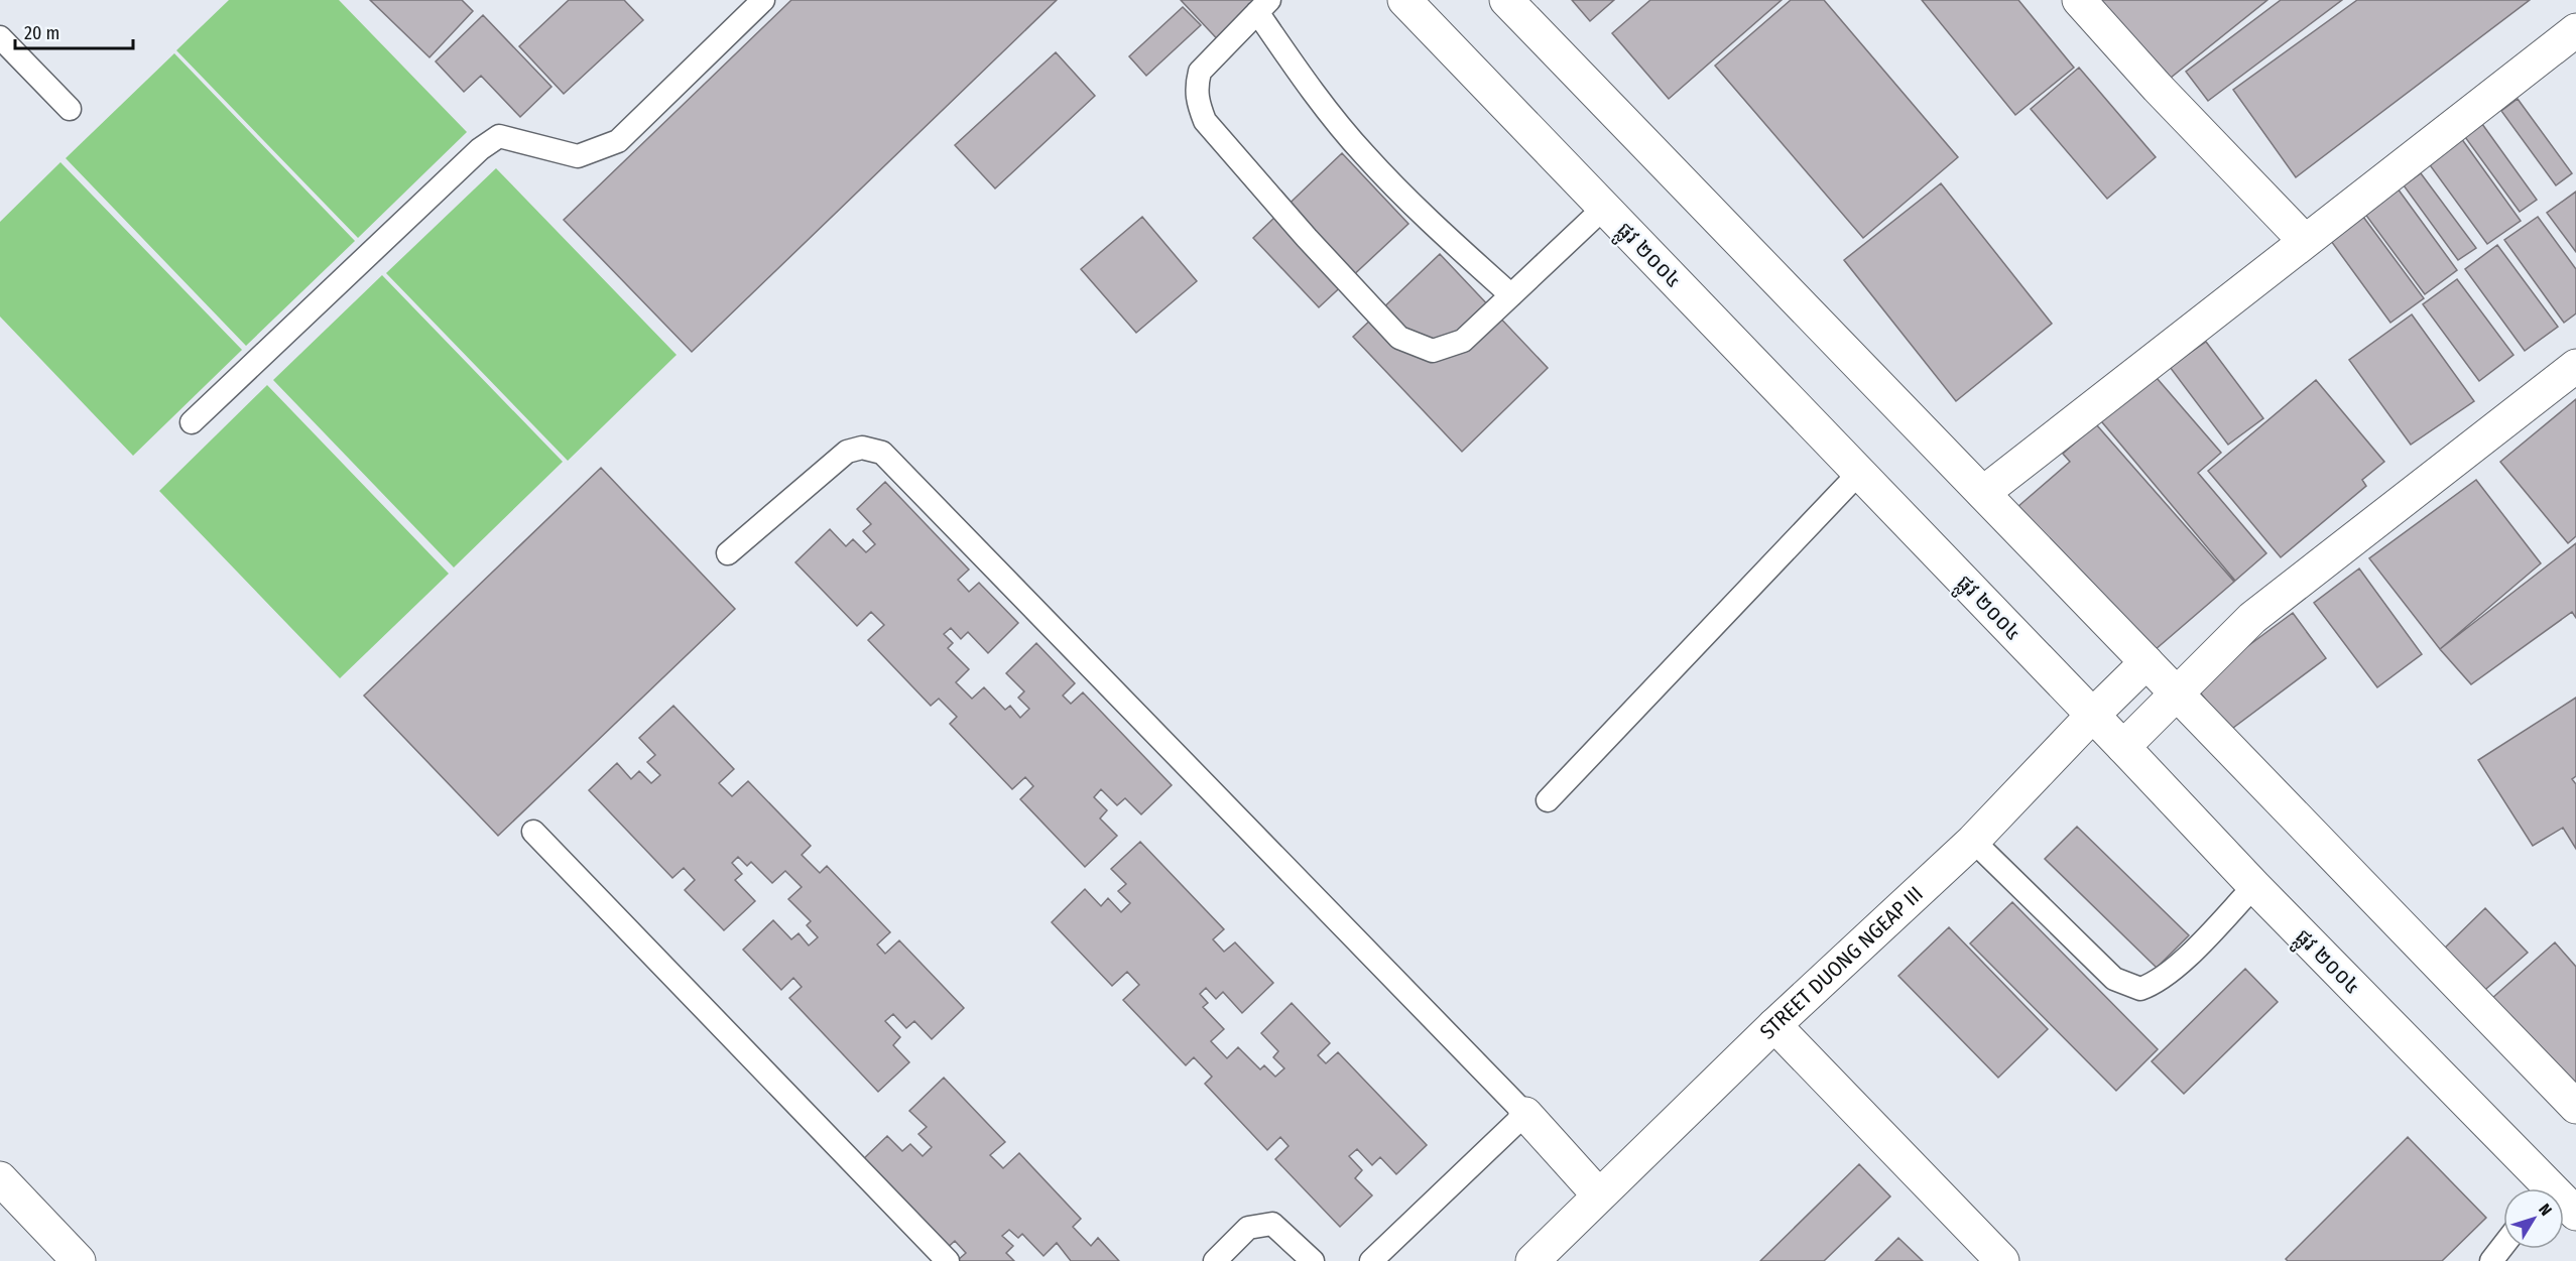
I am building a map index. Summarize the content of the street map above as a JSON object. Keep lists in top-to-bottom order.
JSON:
{
  "streets": {
    "main road": ["ផ្លូវ ២០០៤", "STREET DUONG NGEAP III"]
  },
  "crossings": [
    ["ផ្លូវ ២០០៤", "STREET DUONG NGEAP III"]
  ],
  "scale_bar": "20 m",
  "north": "top right"
}
